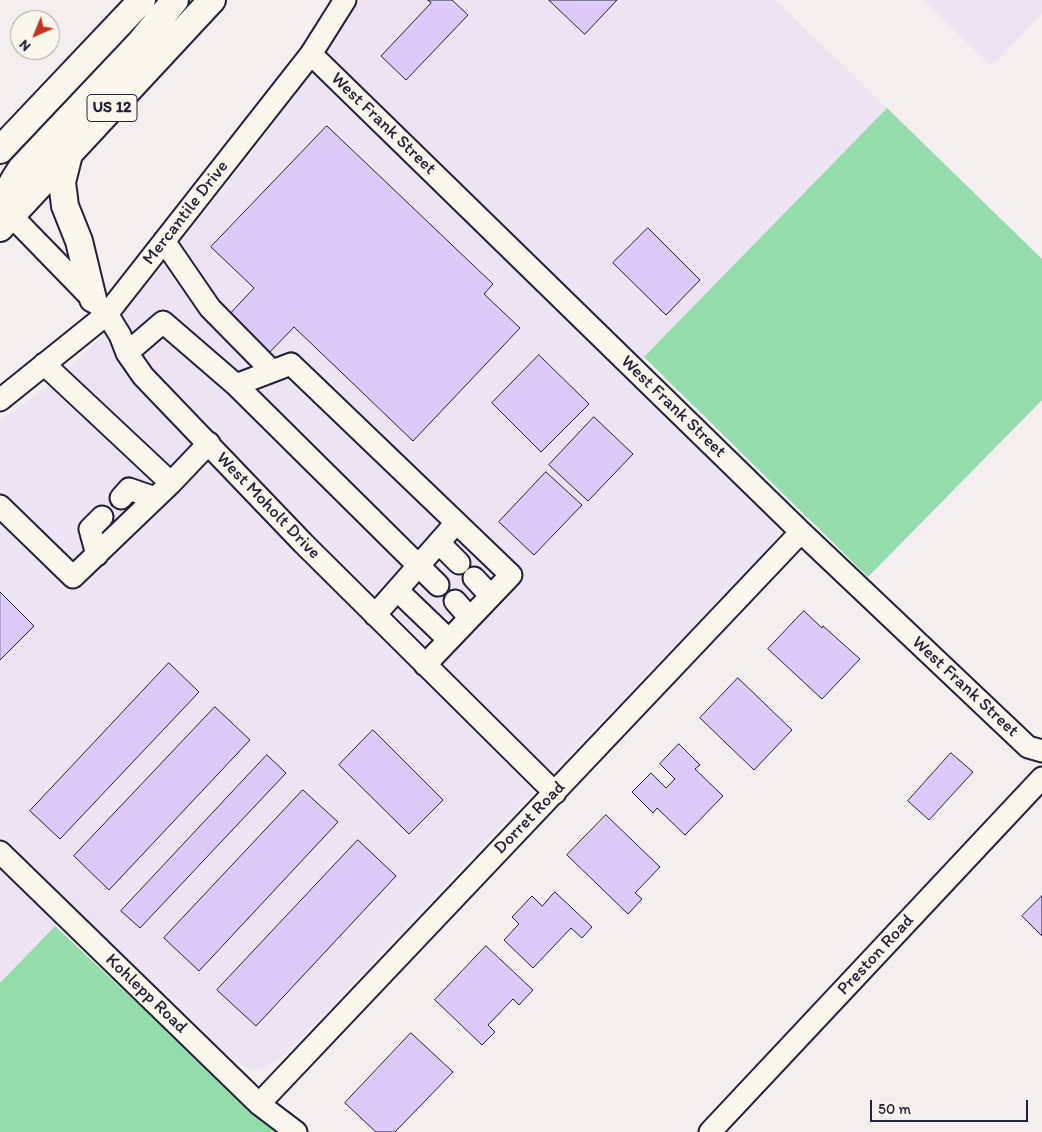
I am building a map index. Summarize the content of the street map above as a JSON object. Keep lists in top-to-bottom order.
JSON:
{
  "streets": {
    "main road": ["US 12"],
    "street": [
      "West Frank Street",
      "Mercantile Drive",
      "West Moholt Drive",
      "Dorret Road",
      "Preston Road",
      "Kohlepp Road"
    ]
  },
  "crossings": [
    ["US 12", "West Moholt Drive"],
    ["West Frank Street", "Mercantile Drive"],
    ["West Frank Street", "Dorret Road"],
    ["Mercantile Drive", "West Moholt Drive"],
    ["West Moholt Drive", "Dorret Road"],
    ["Dorret Road", "Kohlepp Road"]
  ],
  "scale_bar": "50 m",
  "north": "bottom left"
}
